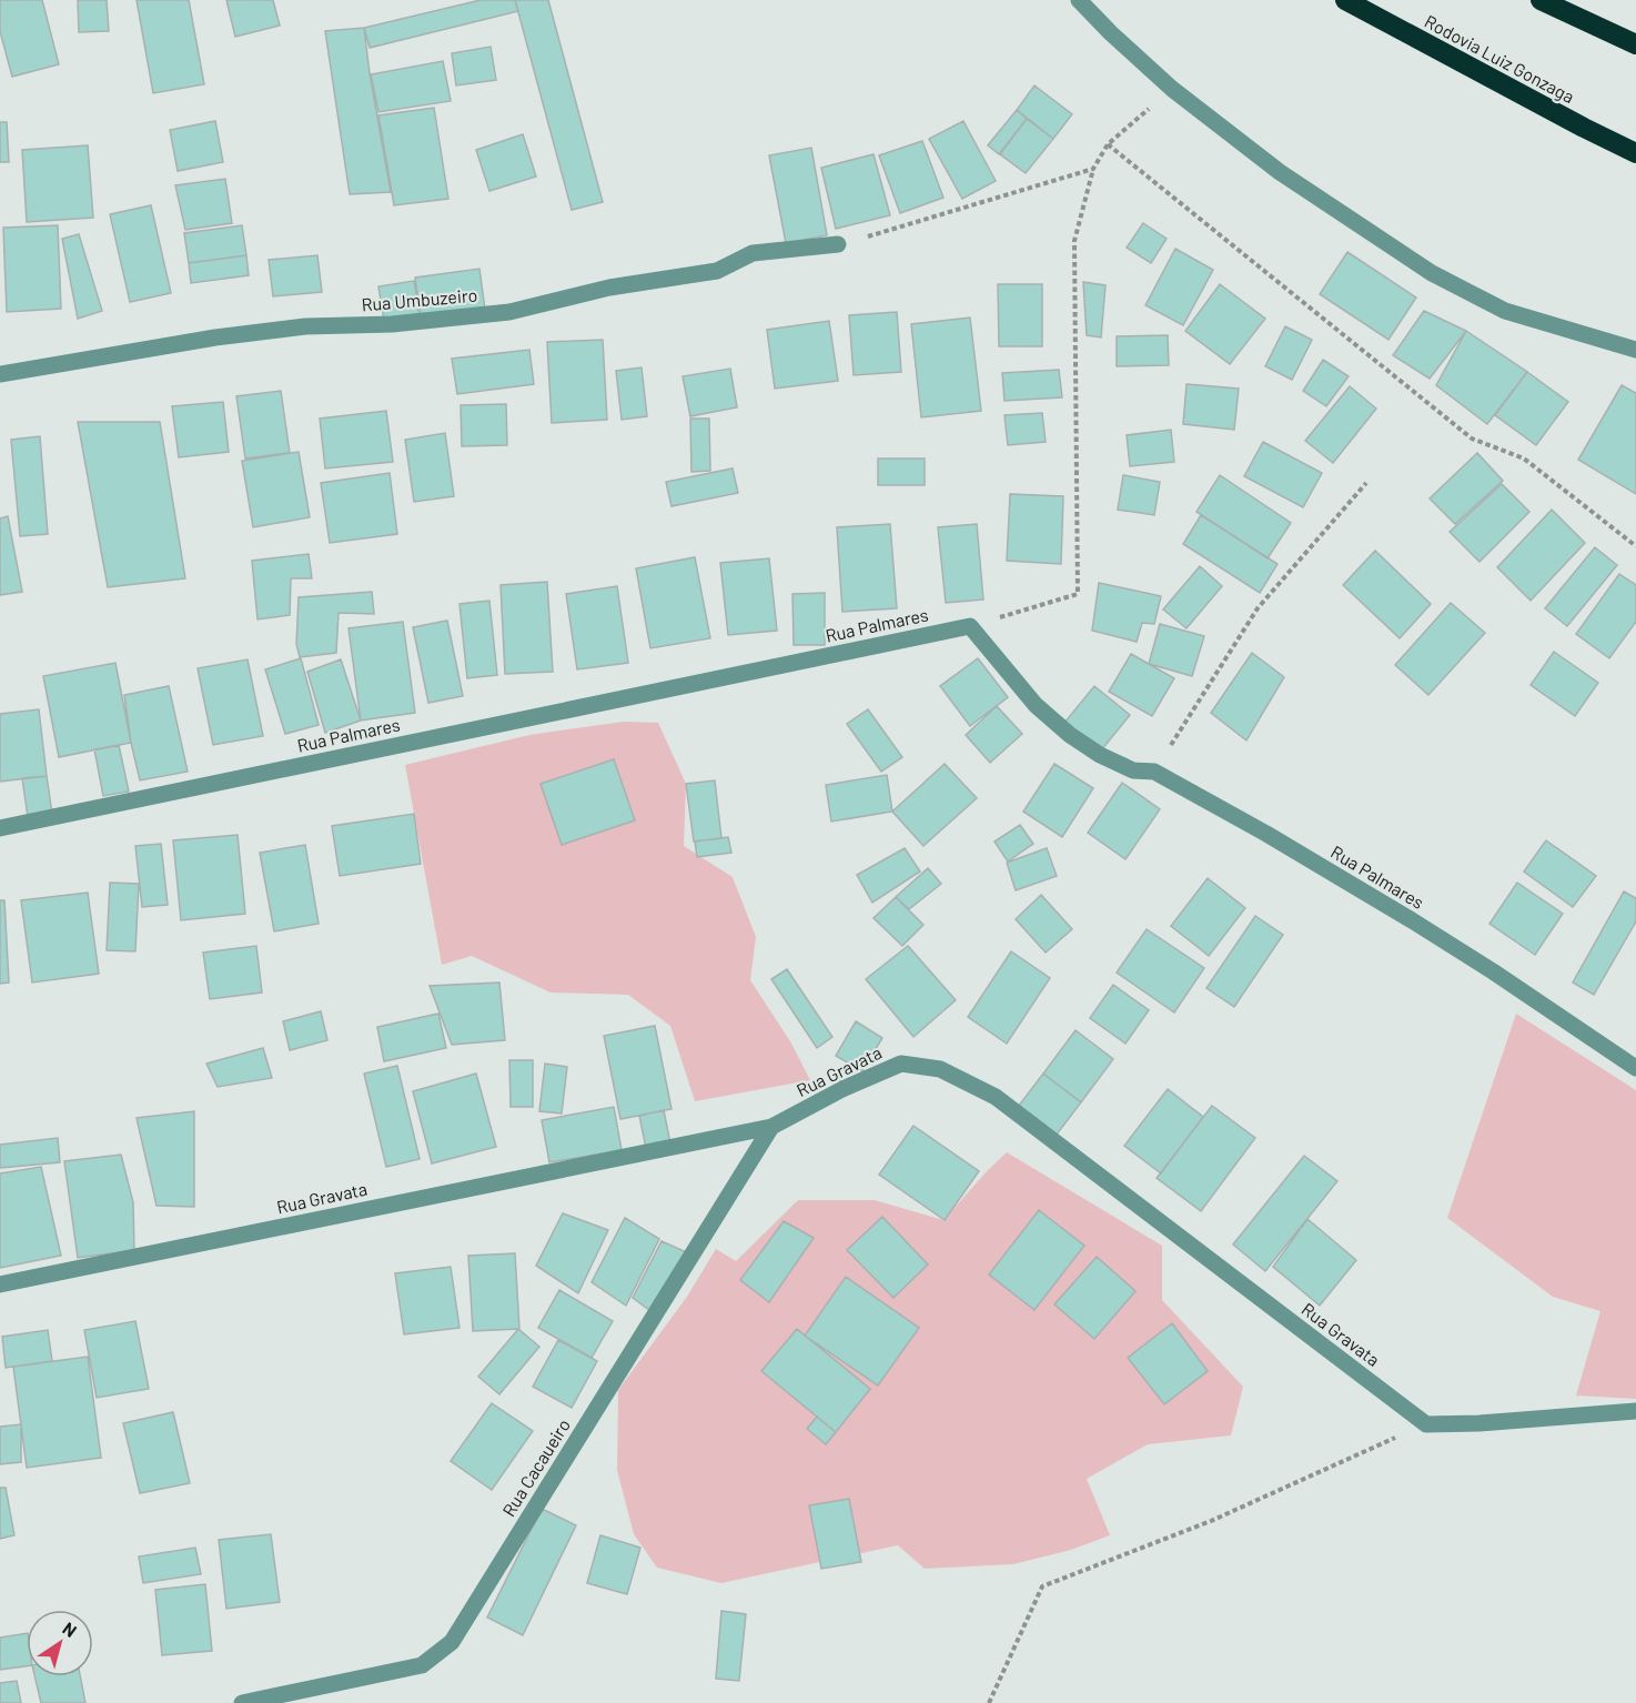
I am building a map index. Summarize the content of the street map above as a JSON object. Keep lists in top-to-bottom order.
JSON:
{
  "streets": {
    "highway": ["Rodovia Luiz Gonzaga"],
    "street": [
      "Rua Umbuzeiro",
      "Rua Palmares",
      "Rua Gravata",
      "Rua Cacaueiro"
    ]
  },
  "crossings": [
    ["Rua Gravata", "Rua Cacaueiro"]
  ],
  "north": "top right"
}
